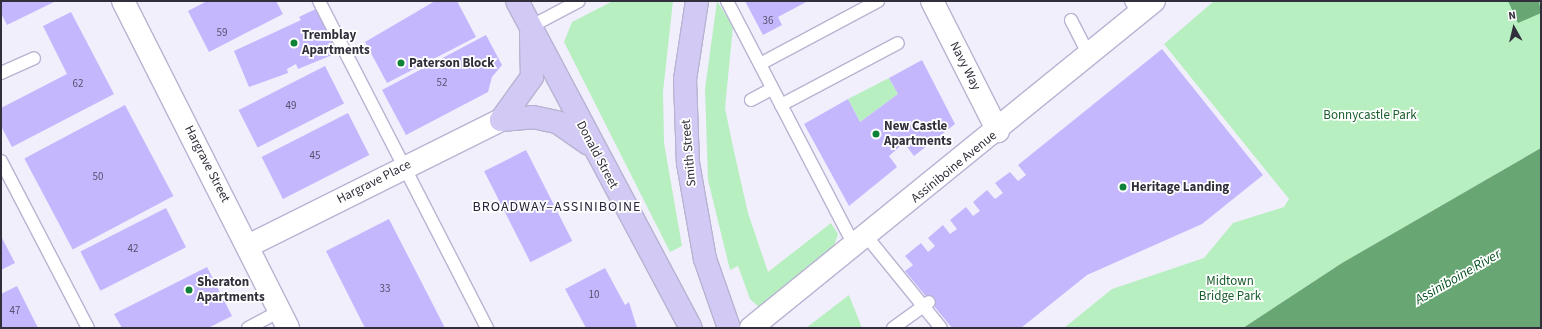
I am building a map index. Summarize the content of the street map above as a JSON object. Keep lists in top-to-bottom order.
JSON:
{
  "streets": {
    "main road": ["Smith Street", "Donald Street"],
    "street": [
      "Navy Way",
      "Hargrave Street",
      "Assiniboine Avenue",
      "Hargrave Place"
    ]
  },
  "crossings": [
    ["Navy Way", "Assiniboine Avenue"],
    ["Hargrave Street", "Hargrave Place"]
  ],
  "districts": ["BROADWAY–ASSINIBOINE"],
  "water": ["Assiniboine River"],
  "parks": ["Bonnycastle Park", "Midtown Bridge Park"],
  "places": [
    "Tremblay Apartments",
    "Paterson Block",
    "New Castle Apartments",
    "Heritage Landing",
    "Sheraton Apartments"
  ],
  "house_numbers": [
    "36",
    "59",
    "52",
    "62",
    "49",
    "45",
    "50",
    "42",
    "33",
    "10",
    "47"
  ],
  "north": "top"
}
